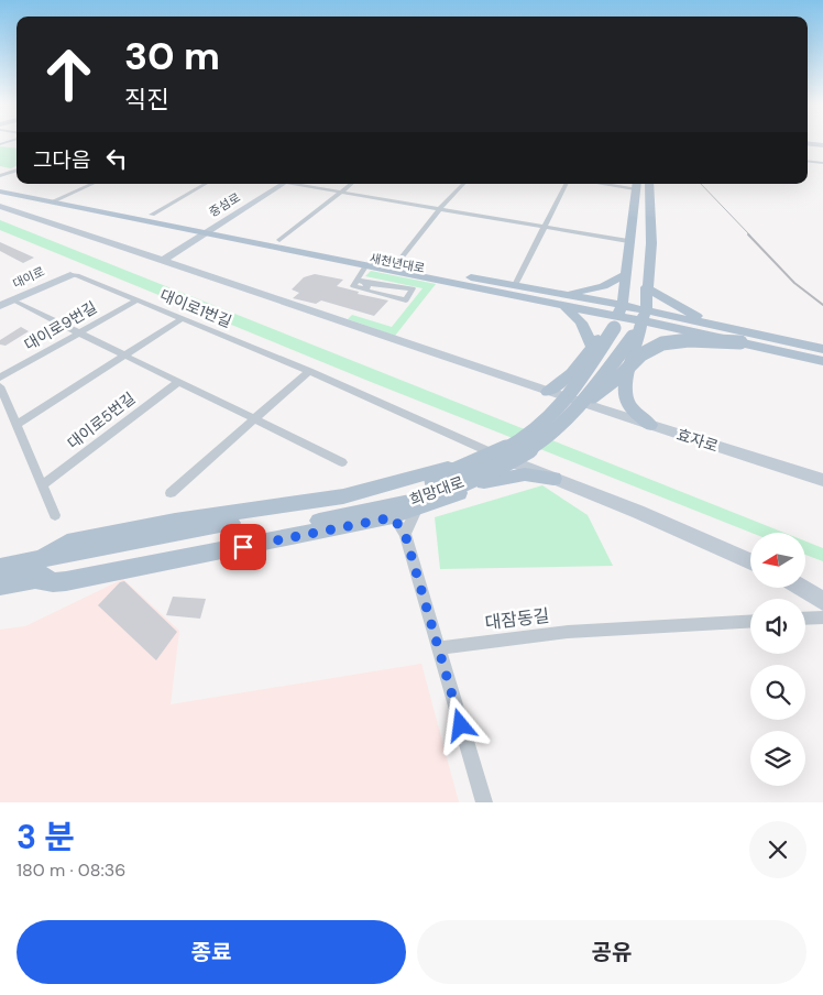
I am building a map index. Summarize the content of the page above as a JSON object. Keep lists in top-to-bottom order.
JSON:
{
  "streets": {
    "main road": ["새천년대로", "희망대로"],
    "street": [
      "중섬로",
      "대이로",
      "대이로1번길",
      "대이로9번길",
      "대이로5번길",
      "효자로",
      "대잠동길"
    ]
  },
  "crossings": [
    ["중섬로", "새천년대로"],
    ["새천년대로", "희망대로"],
    ["대이로", "대이로1번길"],
    ["대이로1번길", "대이로9번길"],
    ["효자로", "희망대로"]
  ],
  "north": "left",
  "page": {
    "turn": ["30 m", "직진"],
    "then": "그다음",
    "heading": ["3 분", "180 m · 08:36"],
    "buttons": ["종료", "공유"]
  }
}
